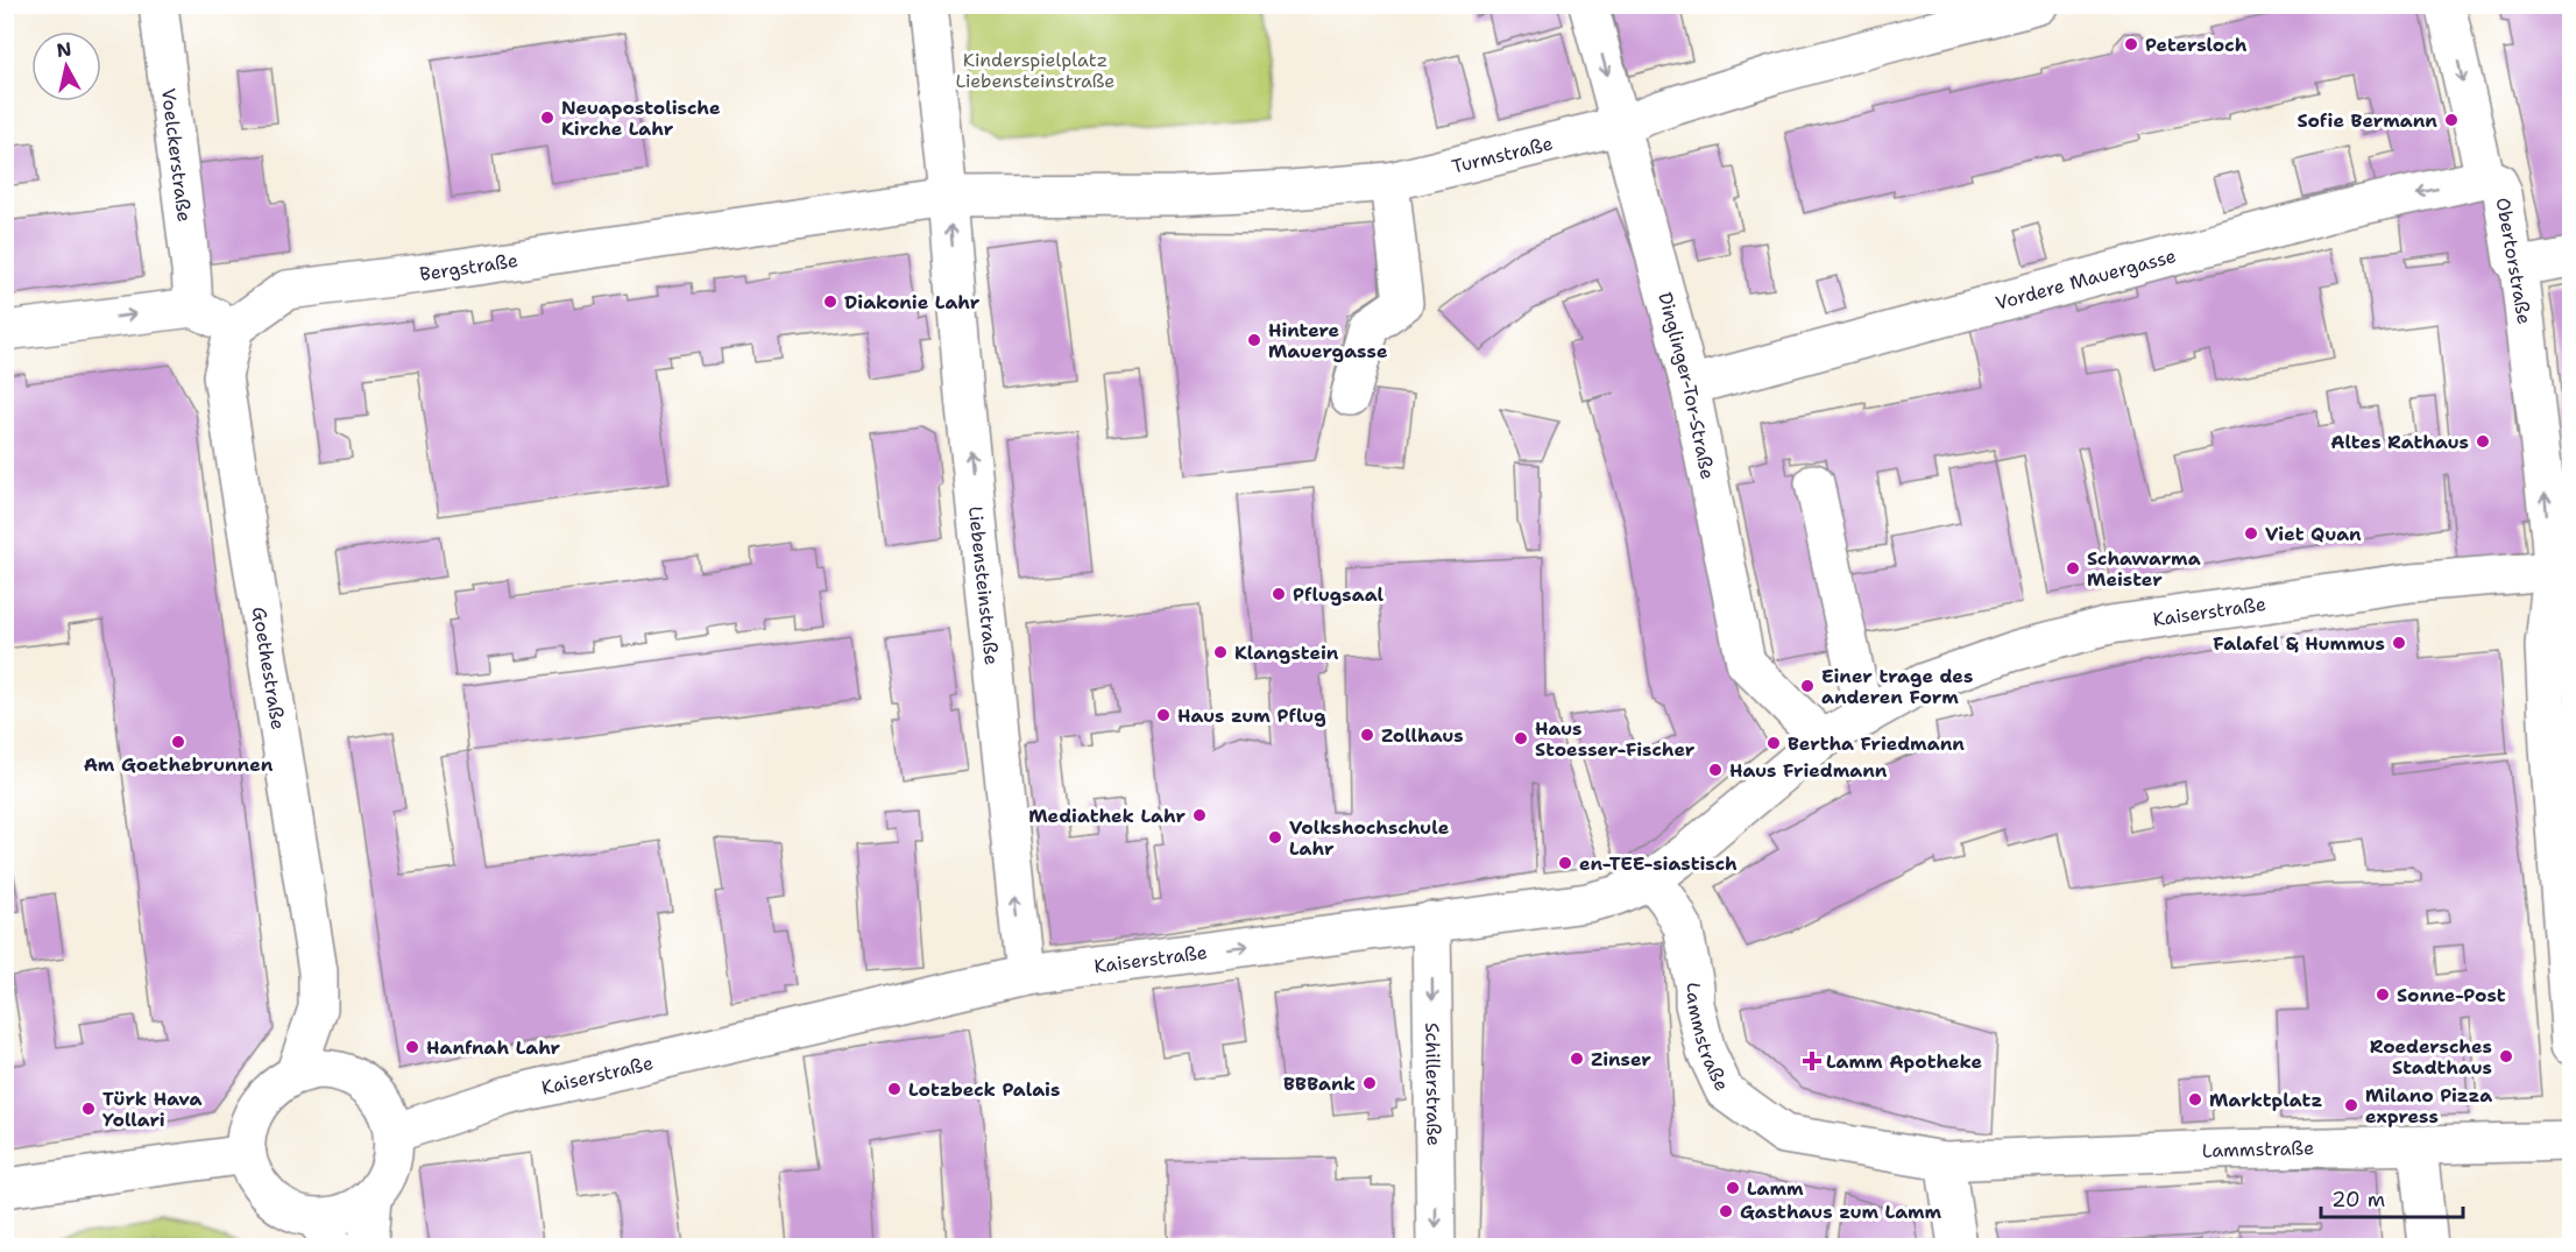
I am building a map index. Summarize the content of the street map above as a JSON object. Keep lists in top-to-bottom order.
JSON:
{
  "streets": {
    "street": [
      "Turmstraße",
      "Voelckerstraße",
      "Obertorstraße",
      "Bergstraße",
      "Vordere Mauergasse",
      "Dinglinger-Tor-Straße",
      "Liebensteinstraße",
      "Kaiserstraße",
      "Goethestraße",
      "Lammstraße",
      "Schillerstraße"
    ]
  },
  "crossings": [
    ["Turmstraße", "Bergstraße"],
    ["Turmstraße", "Dinglinger-Tor-Straße"],
    ["Turmstraße", "Liebensteinstraße"],
    ["Obertorstraße", "Vordere Mauergasse"],
    ["Obertorstraße", "Kaiserstraße"],
    ["Bergstraße", "Liebensteinstraße"],
    ["Bergstraße", "Goethestraße"],
    ["Vordere Mauergasse", "Dinglinger-Tor-Straße"],
    ["Dinglinger-Tor-Straße", "Kaiserstraße"],
    ["Liebensteinstraße", "Kaiserstraße"],
    ["Kaiserstraße", "Goethestraße"],
    ["Kaiserstraße", "Lammstraße"],
    ["Kaiserstraße", "Schillerstraße"]
  ],
  "one_way": ["Vordere Mauergasse", "Liebensteinstraße", "Schillerstraße"],
  "parks": ["Kinderspielplatz Liebensteinstraße"],
  "places": {
    "other": [
      "Petersloch",
      "Neuapostolische Kirche Lahr",
      "Sofie Bermann",
      "Diakonie Lahr",
      "Hintere Mauergasse",
      "Altes Rathaus",
      "Viet Quan",
      "Schawarma Meister",
      "Pflugsaal",
      "Falafel & Hummus",
      "Klangstein",
      "Einer trage des anderen Form",
      "Haus zum Pflug",
      "Zollhaus",
      "Haus Stoesser-Fischer",
      "Am Goethebrunnen",
      "Bertha Friedmann",
      "Haus Friedmann",
      "Mediathek Lahr",
      "Volkshochschule Lahr",
      "en-TEE-siastisch",
      "Sonne-Post",
      "Hanfnah Lahr",
      "Roedersches Stadthaus",
      "Zinser",
      "BBBank",
      "Lotzbeck Palais",
      "Marktplatz",
      "Milano Pizza express",
      "Türk Hava Yollari",
      "Lamm",
      "Gasthaus zum Lamm"
    ],
    "health": ["Lamm Apotheke"]
  },
  "scale_bar": "20 m",
  "north": "top"
}
